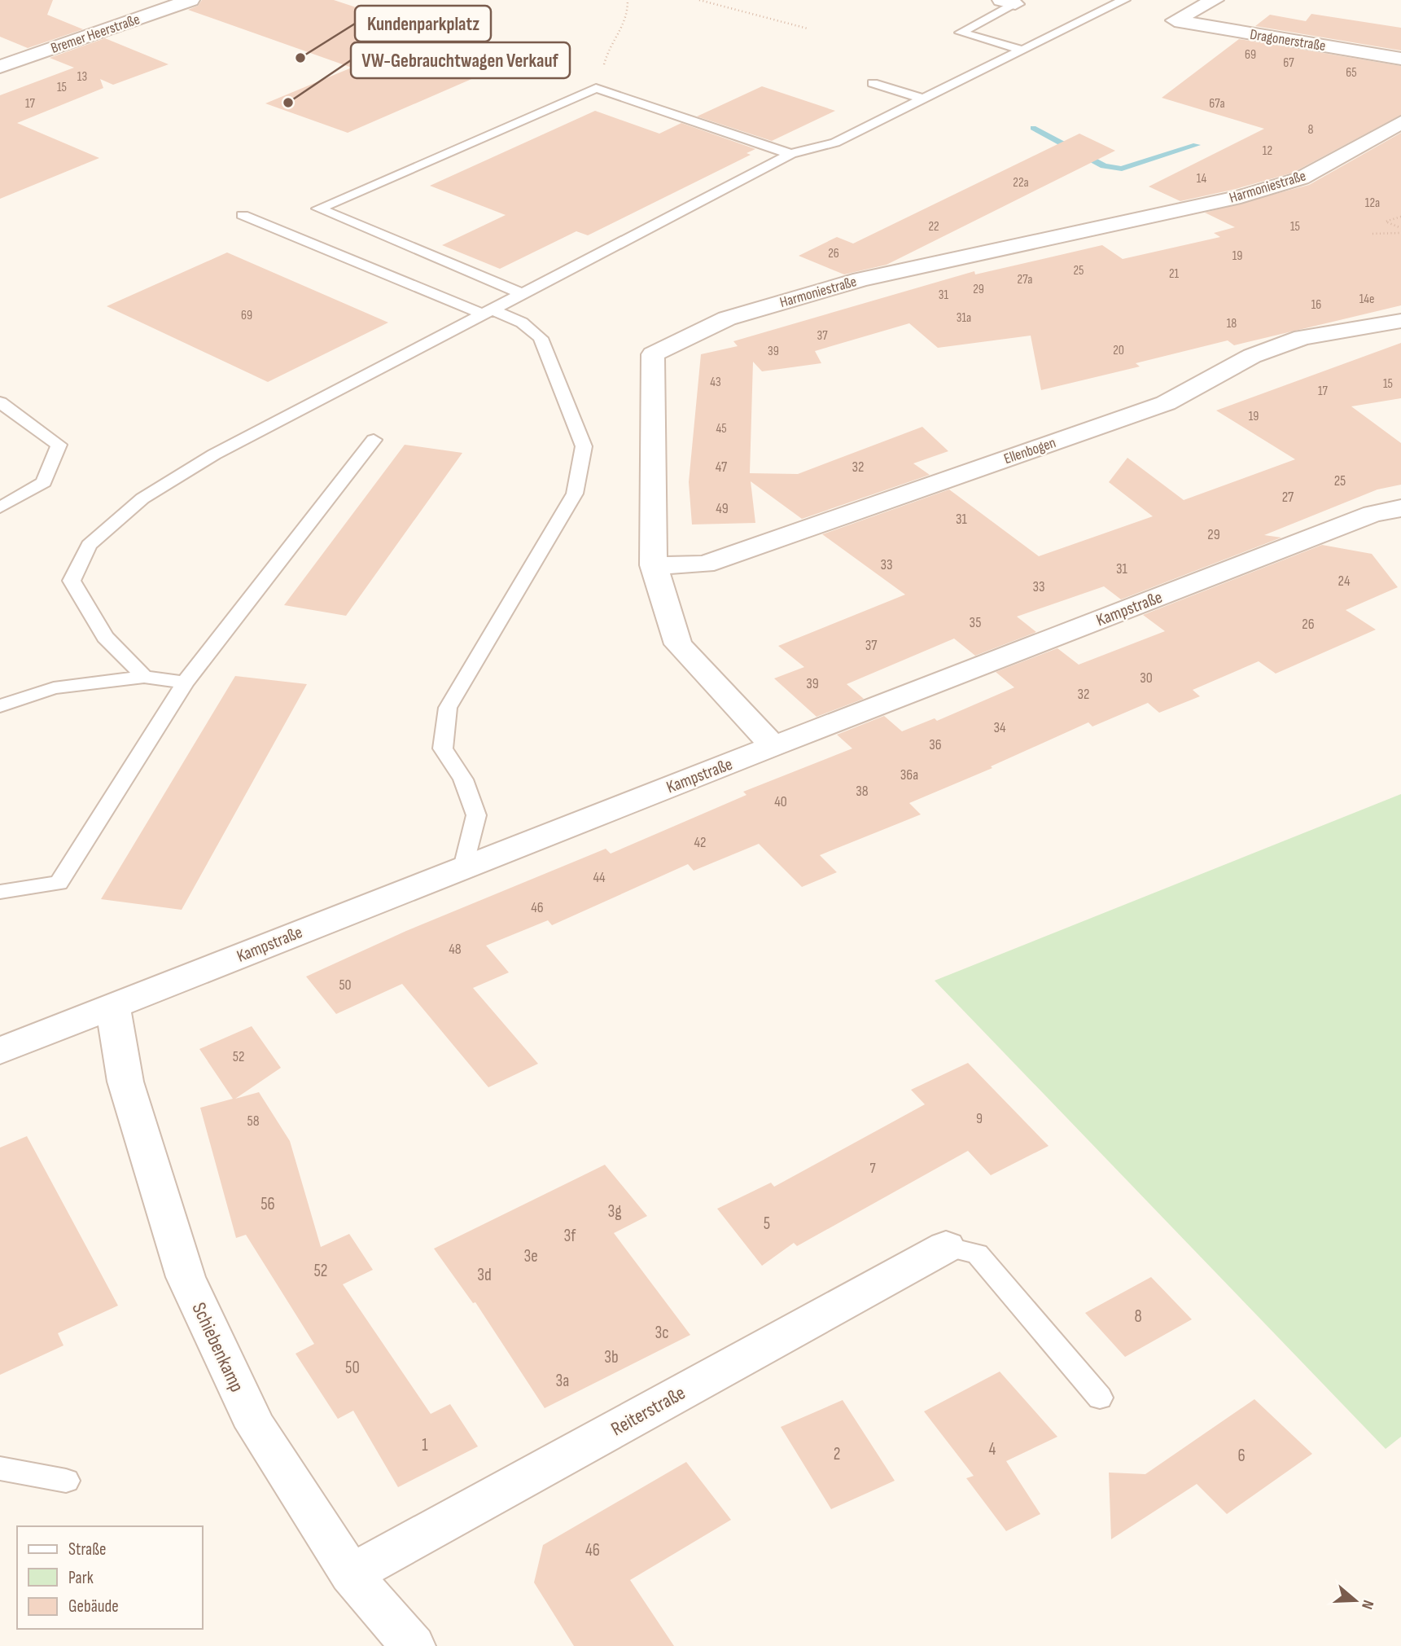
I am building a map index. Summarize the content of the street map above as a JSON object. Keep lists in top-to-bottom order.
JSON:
{
  "streets": {
    "street": [
      "Bremer Heerstraße",
      "Dragonerstraße",
      "Harmoniestraße",
      "Ellenbogen",
      "Kampstraße",
      "Schiebenkamp",
      "Reiterstraße"
    ]
  },
  "crossings": [
    ["Harmoniestraße", "Ellenbogen"],
    ["Harmoniestraße", "Kampstraße"],
    ["Kampstraße", "Schiebenkamp"],
    ["Schiebenkamp", "Reiterstraße"]
  ],
  "places": ["Kundenparkplatz", "VW-Gebrauchtwagen Verkauf"],
  "house_numbers": [
    "69",
    "67",
    "65",
    "13",
    "15",
    "17",
    "67a",
    "8",
    "12",
    "14",
    "22a",
    "12a",
    "22",
    "15",
    "26",
    "19",
    "25",
    "21",
    "27a",
    "29",
    "31",
    "14e",
    "16",
    "69",
    "31a",
    "18",
    "37",
    "20",
    "39",
    "43",
    "15",
    "17",
    "19",
    "45",
    "47",
    "32",
    "25",
    "27",
    "49",
    "31",
    "29",
    "33",
    "31",
    "24",
    "33",
    "35",
    "26",
    "37",
    "30",
    "39",
    "32",
    "34",
    "36",
    "36a",
    "38",
    "40",
    "42",
    "44",
    "46",
    "48",
    "50",
    "52",
    "9",
    "58",
    "7",
    "56",
    "3g",
    "5",
    "3f",
    "3e",
    "52",
    "3d",
    "8",
    "3c",
    "3b",
    "50",
    "3a",
    "1",
    "4",
    "2",
    "6",
    "46"
  ],
  "legend": ["Straße", "Park", "Gebäude"],
  "north": "right"
}
